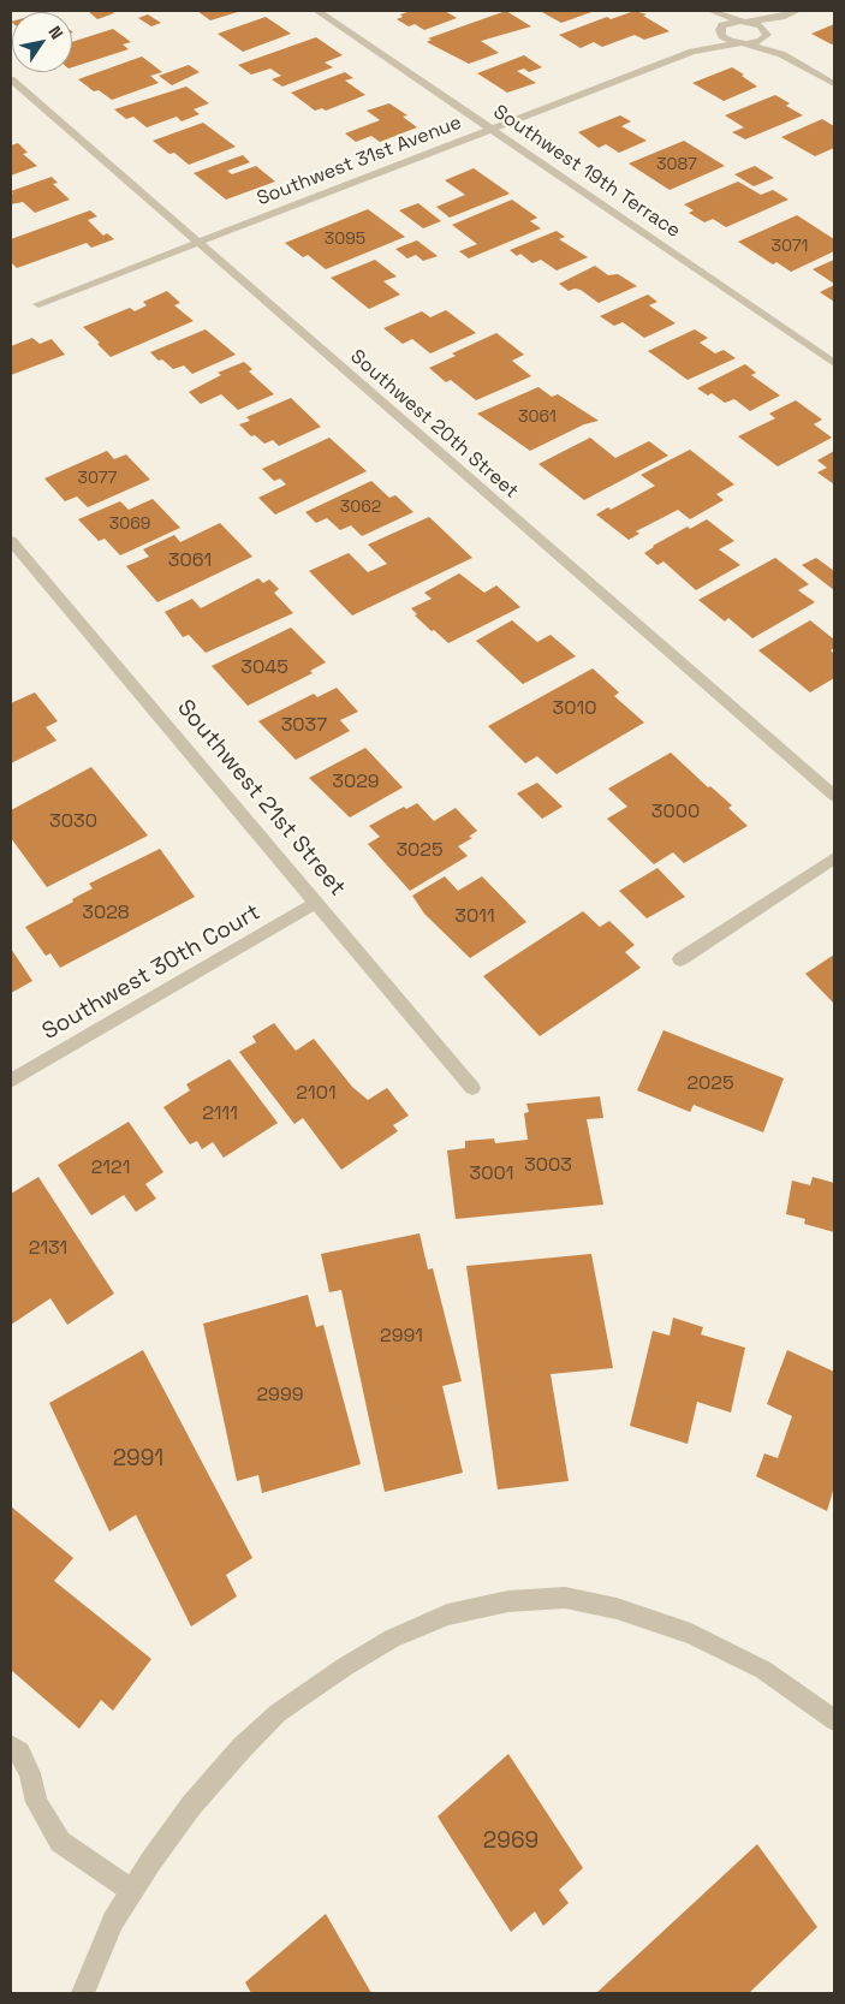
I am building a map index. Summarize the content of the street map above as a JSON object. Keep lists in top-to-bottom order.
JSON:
{
  "streets": {
    "street": [
      "Southwest 31st Avenue",
      "Southwest 19th Terrace",
      "Southwest 20th Street",
      "Southwest 21st Street",
      "Southwest 30th Court"
    ]
  },
  "crossings": [
    ["Southwest 31st Avenue", "Southwest 19th Terrace"],
    ["Southwest 31st Avenue", "Southwest 20th Street"],
    ["Southwest 21st Street", "Southwest 30th Court"]
  ],
  "house_numbers": [
    "3087",
    "3095",
    "3071",
    "3061",
    "3077",
    "3062",
    "3069",
    "3061",
    "3045",
    "3010",
    "3037",
    "3029",
    "3000",
    "3030",
    "3025",
    "3028",
    "3011",
    "2025",
    "2101",
    "2111",
    "3003",
    "2121",
    "3001",
    "2131",
    "2991",
    "2999",
    "2991",
    "2969"
  ],
  "north": "top right"
}
